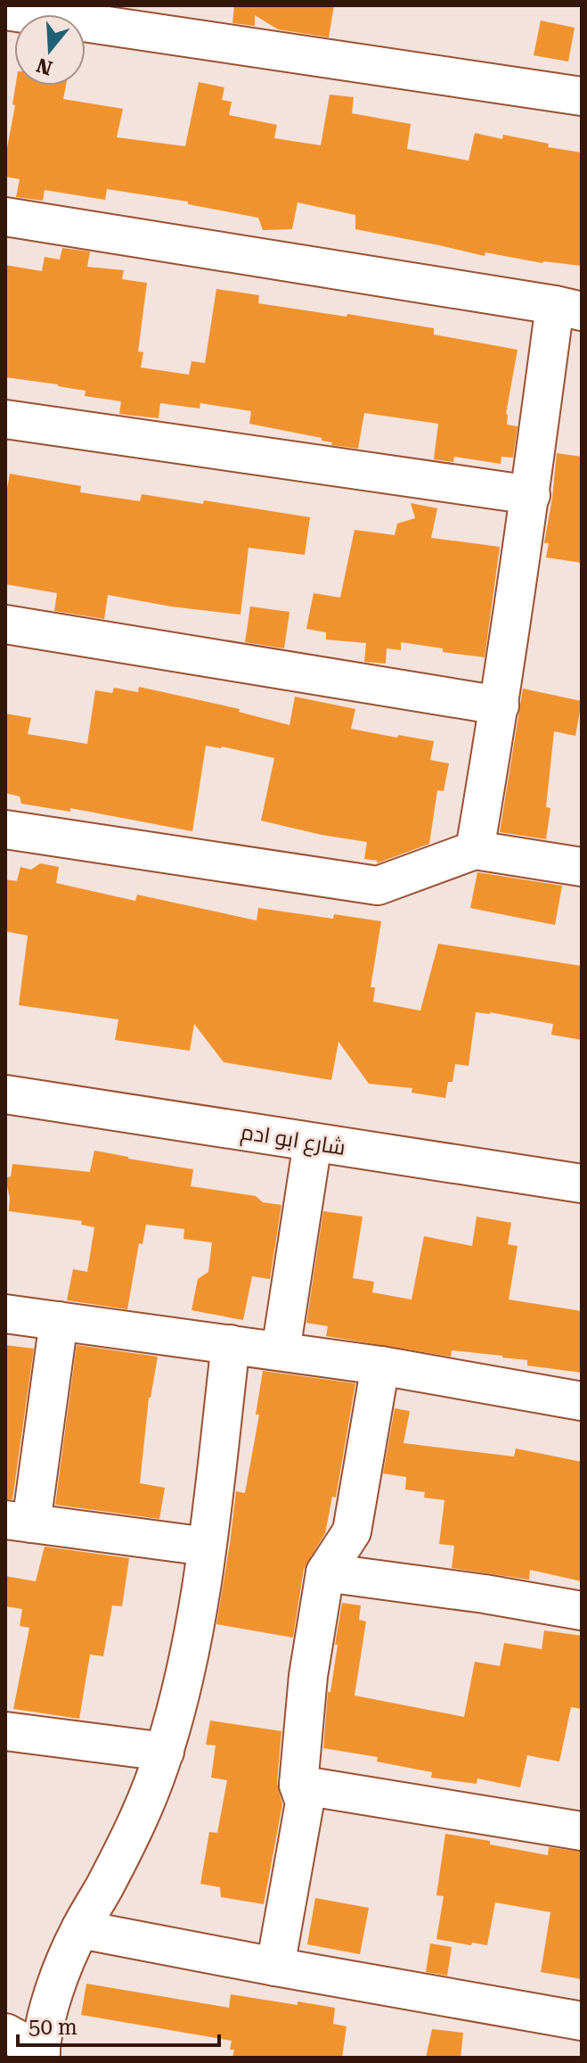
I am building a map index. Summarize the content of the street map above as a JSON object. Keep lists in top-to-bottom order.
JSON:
{
  "streets": {
    "street": ["شارع ابو ادم"]
  },
  "scale_bar": "50 m",
  "north": "bottom"
}
